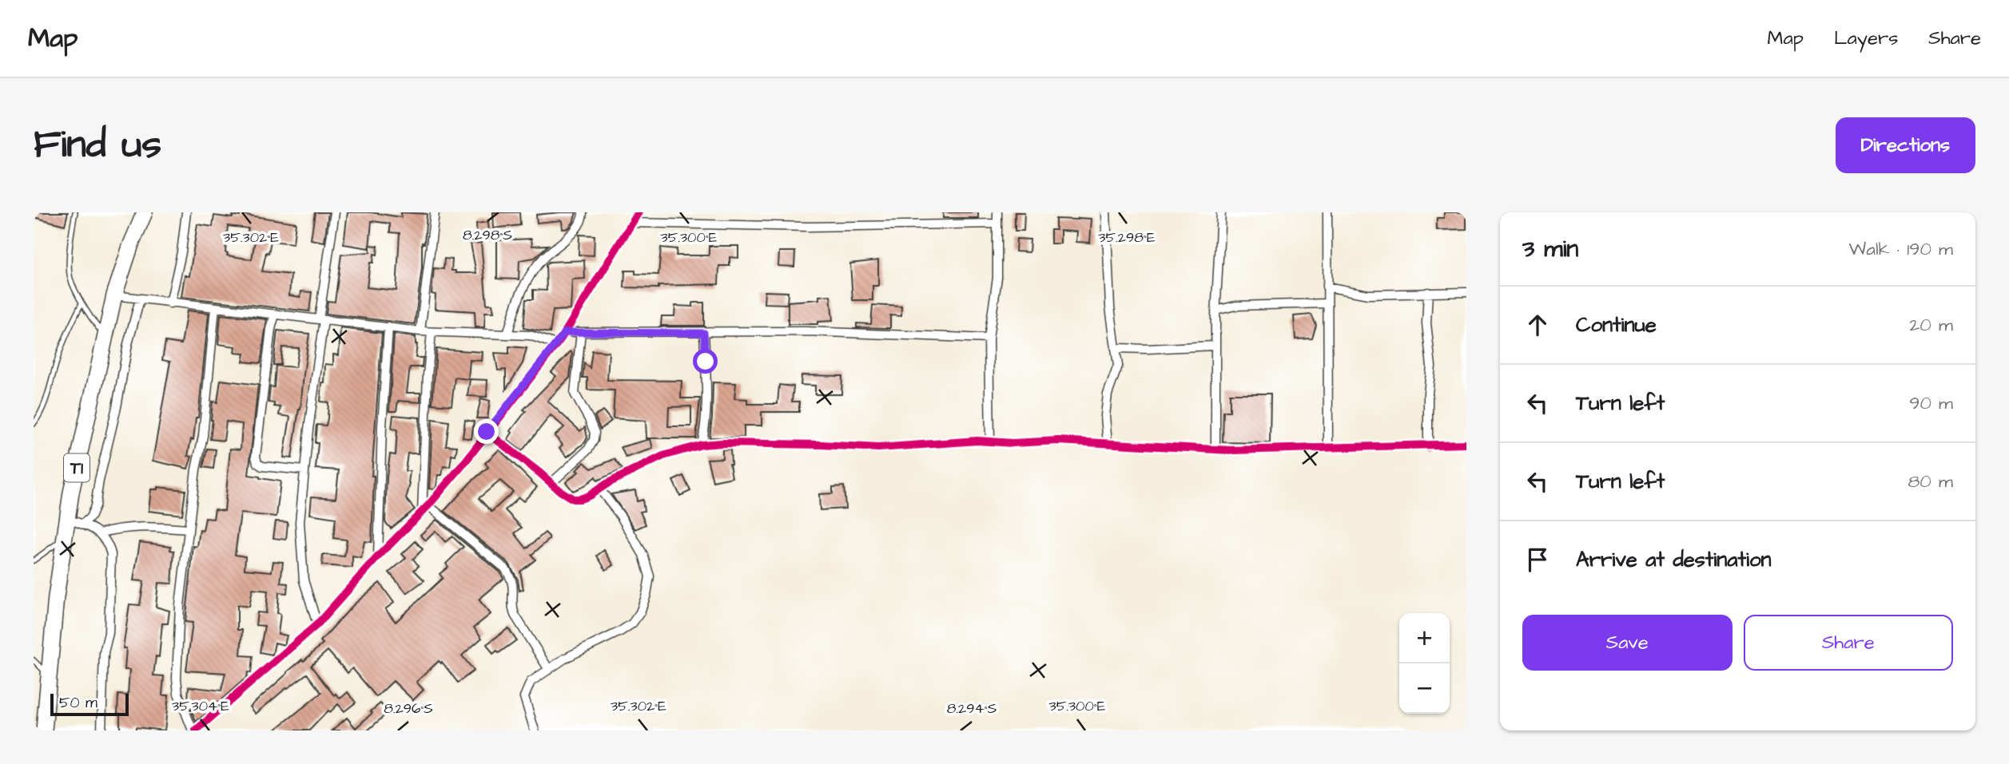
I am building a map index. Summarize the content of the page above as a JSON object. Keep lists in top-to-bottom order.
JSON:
{
  "streets": {
    "highway": ["T1"]
  },
  "scale_bar": "50 m",
  "page": {
    "header": "Map",
    "nav": ["Map", "Layers", "Share"],
    "buttons": [
      "Directions",
      ["Save", "Share"]
    ],
    "title": "Find us",
    "heading": ["3 min", "Walk · 190 m"],
    "list": [
      ["Continue", "20 m"],
      ["Turn left", "90 m"],
      ["Turn left", "80 m"],
      "Arrive at destination"
    ],
    "map_buttons": ["+", "−"],
    "scale": "50 m"
  },
  "coordinates": [
    "8.298°S",
    "35.302°E",
    "35.300°E",
    "35.298°E",
    "35.304°E",
    "8.296°S",
    "8.294°S"
  ]
}
